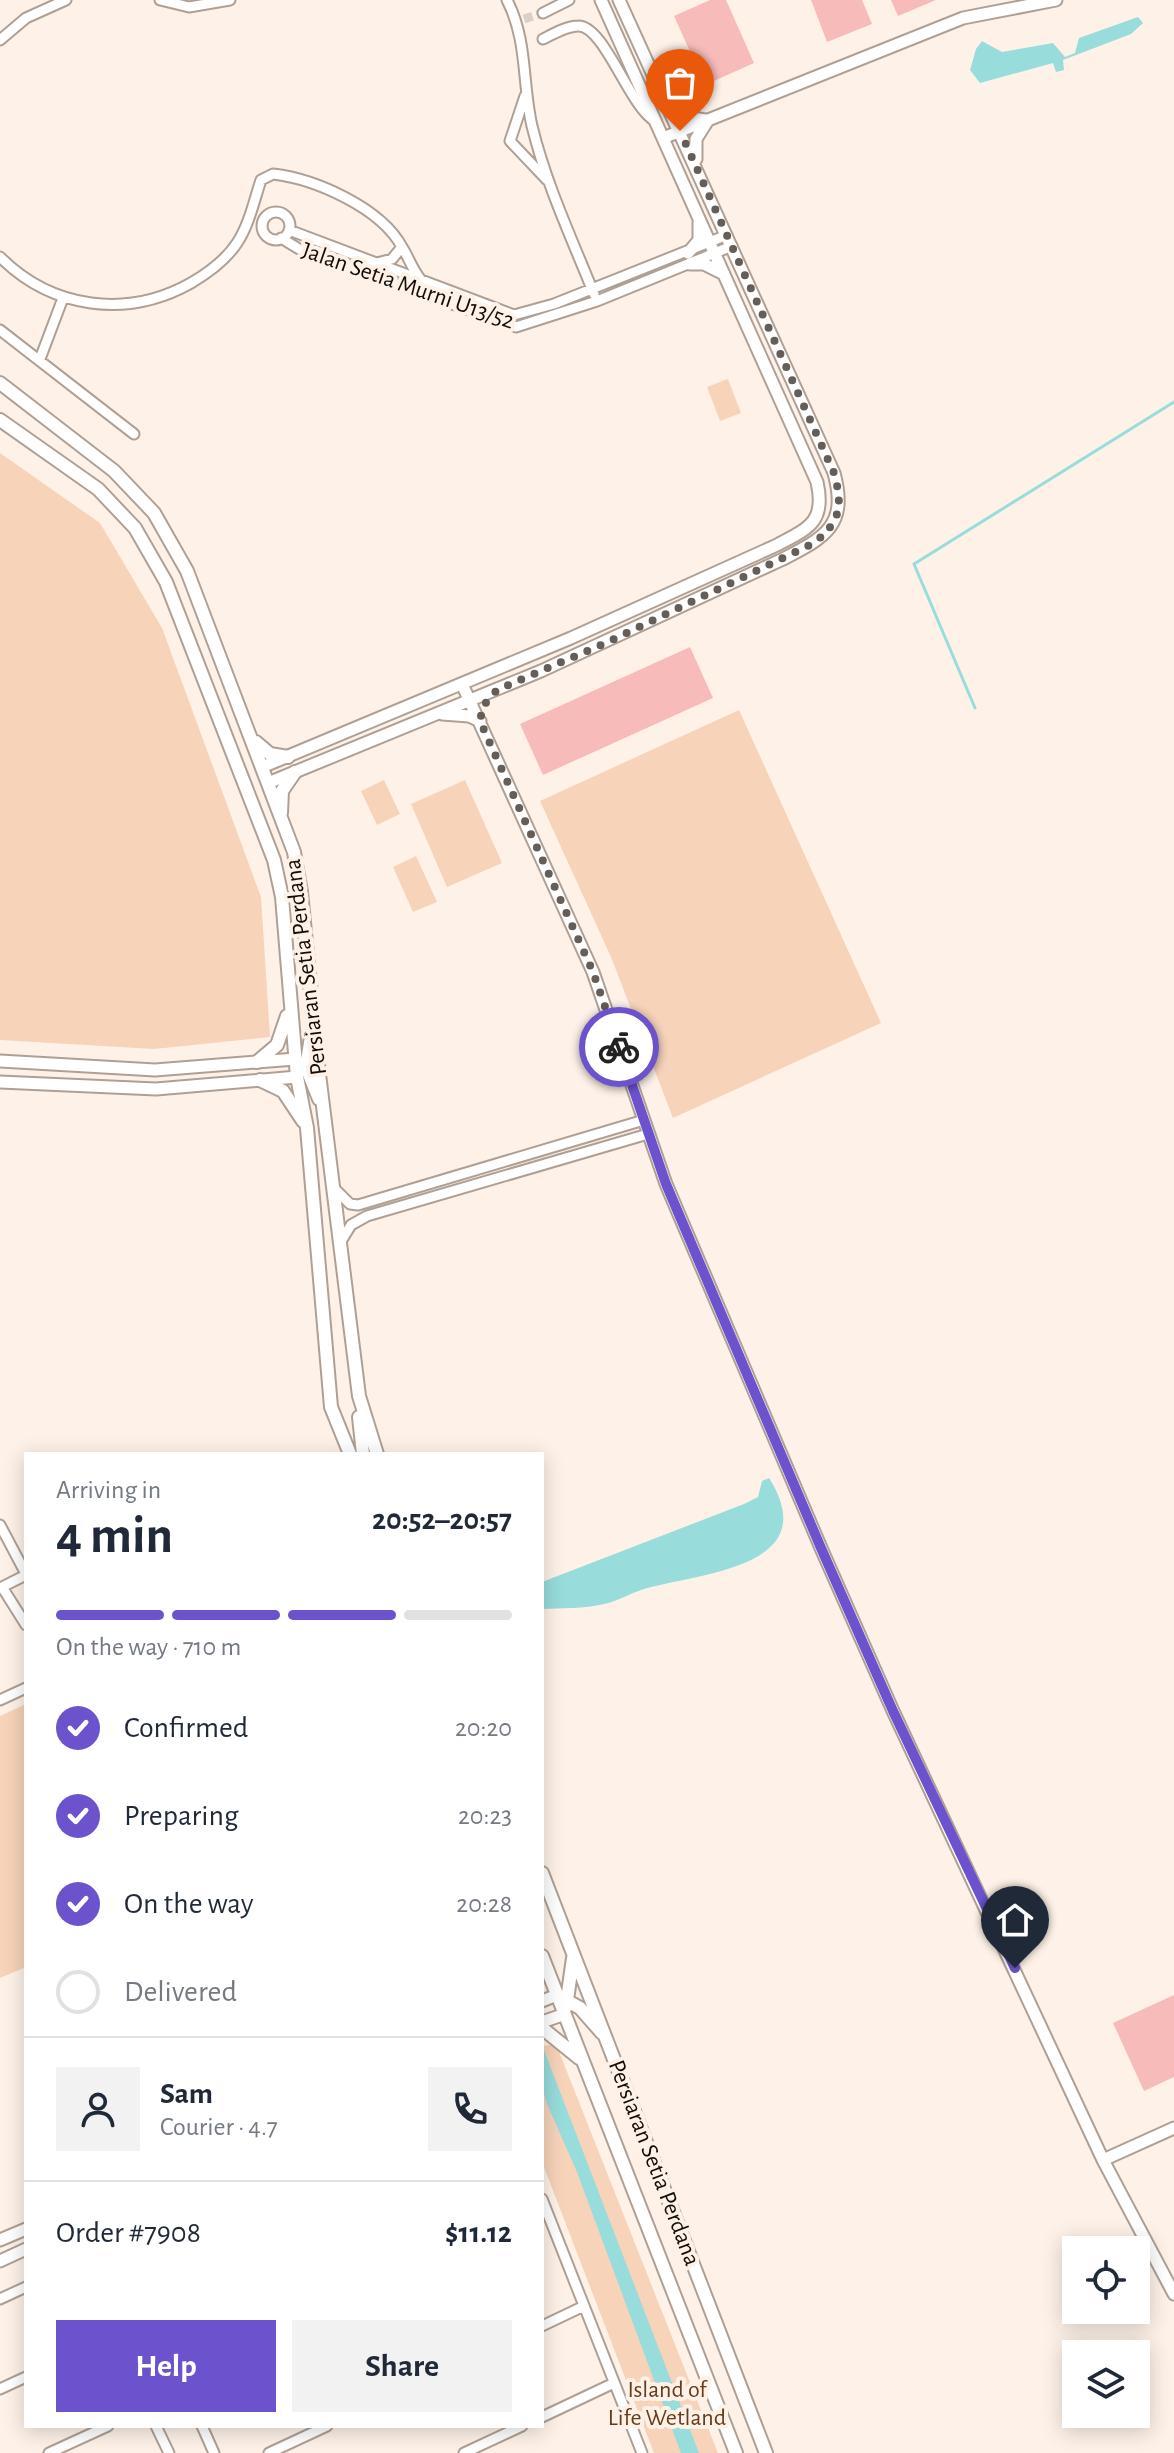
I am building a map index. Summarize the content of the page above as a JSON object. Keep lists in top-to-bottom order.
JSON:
{
  "streets": {
    "main road": ["Persiaran Setia Perdana"],
    "street": ["Jalan Setia Murni U13/52"]
  },
  "parks": ["Island of Life Wetland"],
  "page": {
    "heading": ["4 min", "Arriving in", "20:52–20:57"],
    "panel": [
      "Sam",
      "Courier · 4.7",
      "Order #7908",
      "$11.12"
    ],
    "bar": "On the way · 710 m",
    "list": [
      ["Confirmed", "20:20"],
      ["Preparing", "20:23"],
      ["On the way", "20:28"],
      "Delivered"
    ],
    "buttons": ["Help", "Share"]
  }
}
